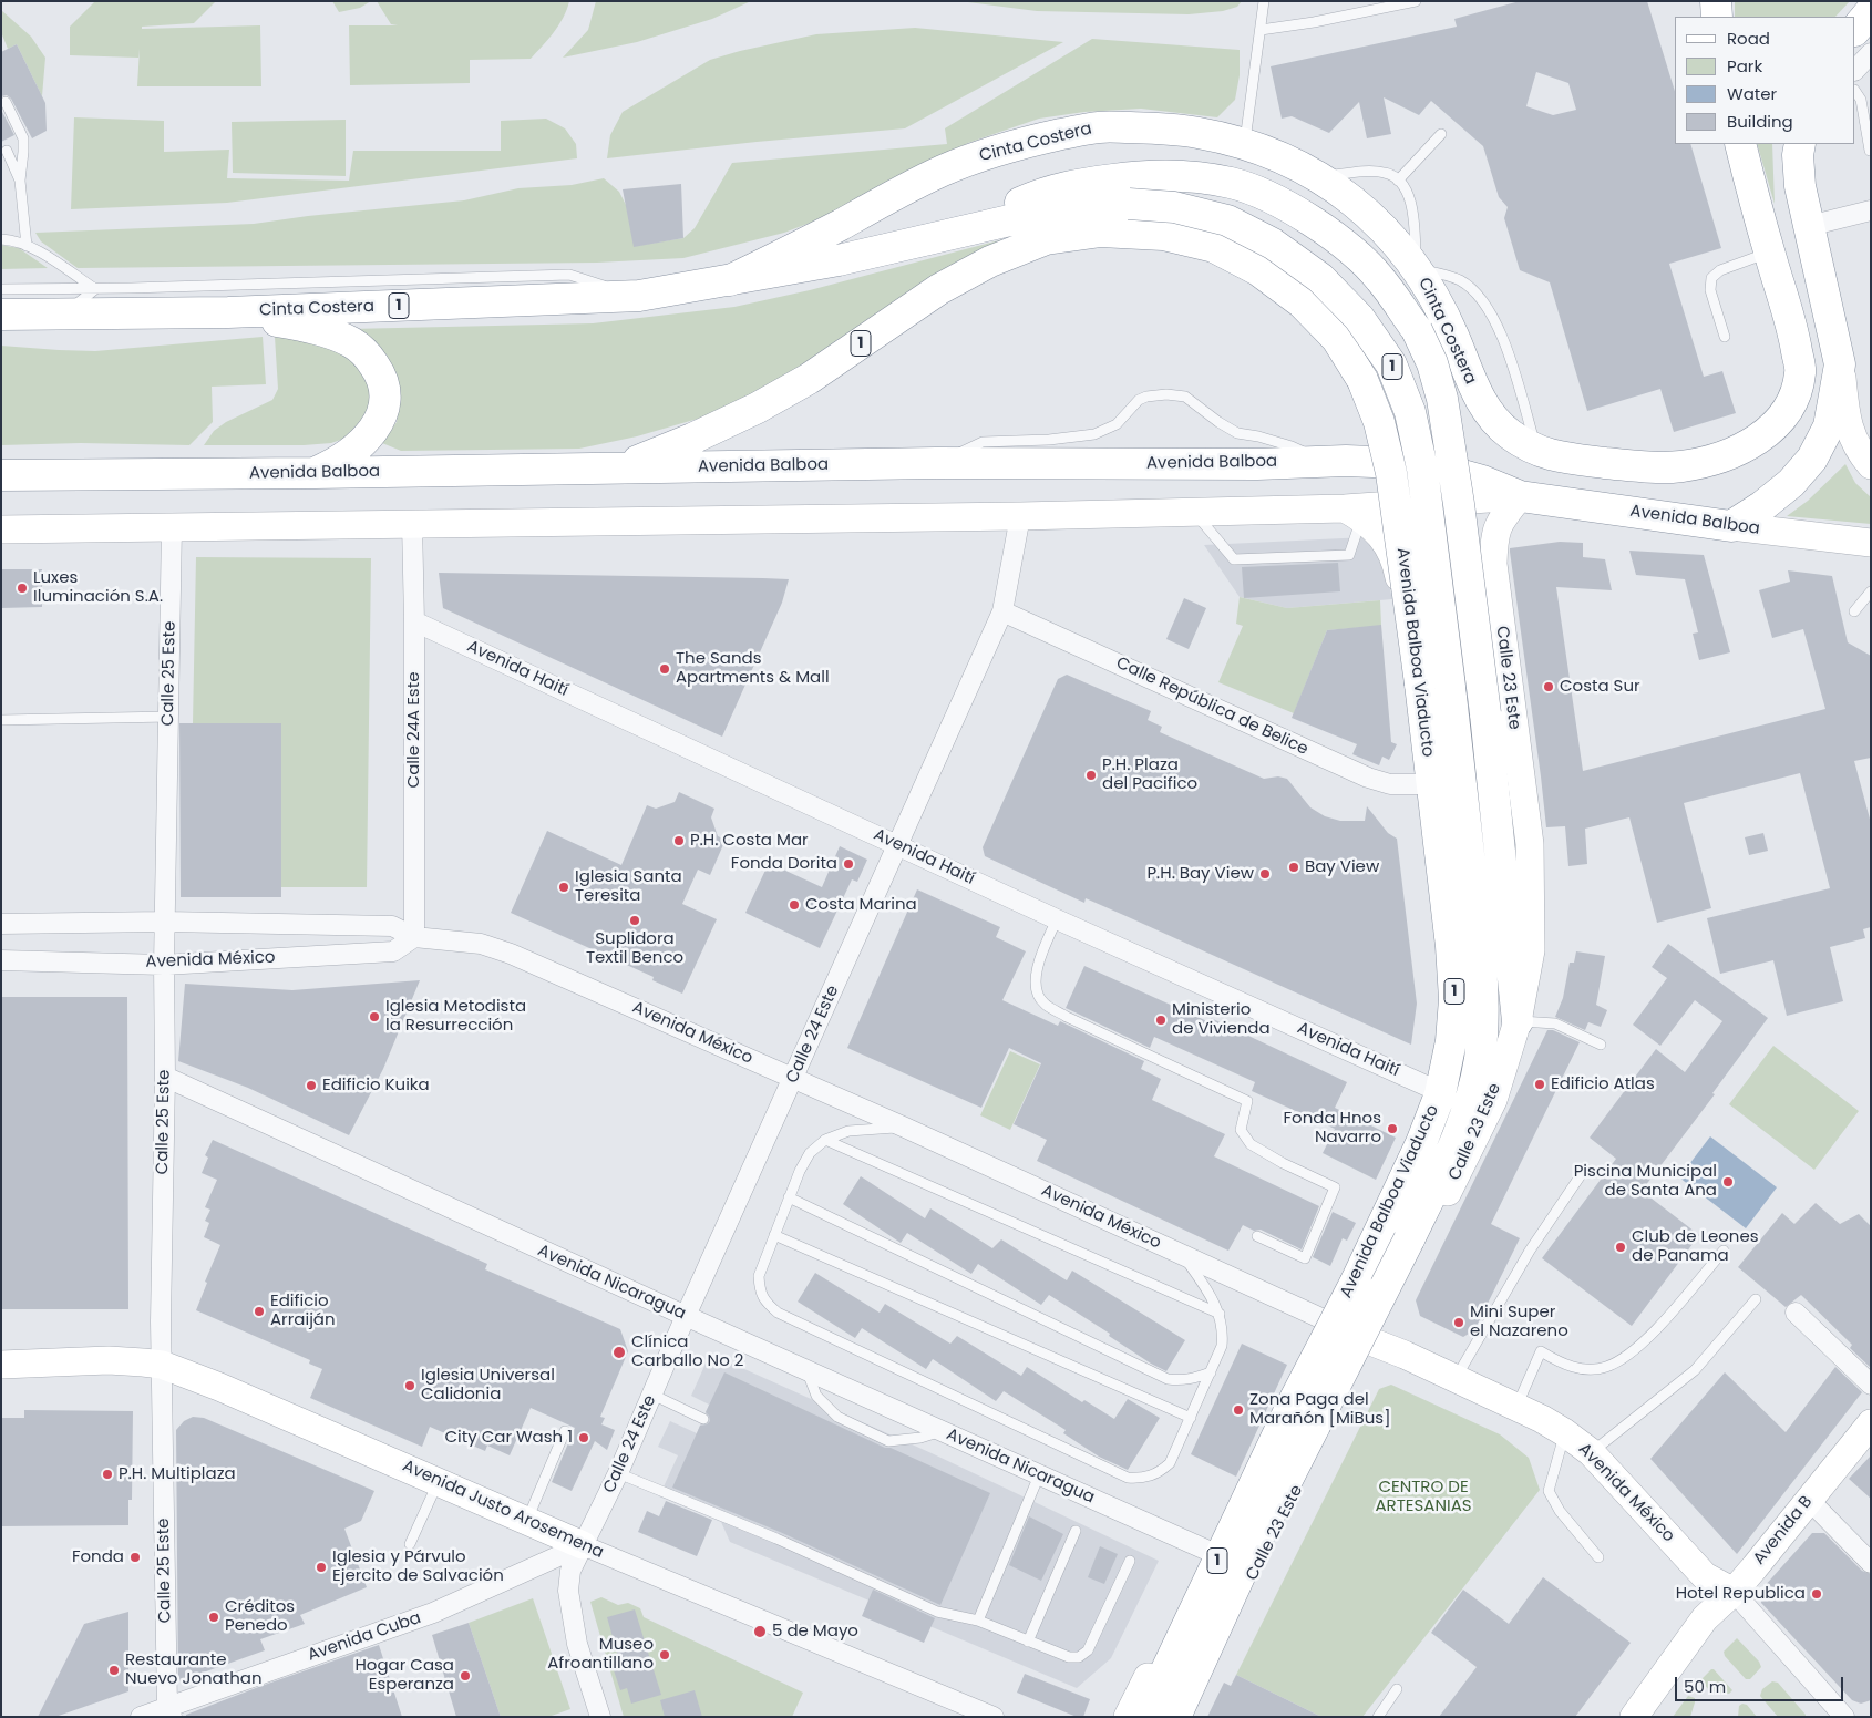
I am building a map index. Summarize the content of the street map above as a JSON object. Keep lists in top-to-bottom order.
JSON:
{
  "streets": {
    "highway": [
      "Cinta Costera",
      "1",
      "Avenida Balboa",
      "Avenida Balboa Viaducto"
    ],
    "main road": [
      "Calle 23 Este",
      "Avenida México",
      "Avenida Justo Arosemena",
      "Avenida B"
    ],
    "street": [
      "Avenida Haití",
      "Calle 25 Este",
      "Calle República de Belice",
      "Calle 24A Este",
      "Calle 24 Este",
      "Avenida Nicaragua",
      "Avenida Cuba"
    ]
  },
  "crossings": [
    ["Cinta Costera", "Avenida Balboa Viaducto"],
    ["1", "Avenida Balboa"],
    ["1", "Avenida Haití"],
    ["1", "Calle República de Belice"],
    ["1", "Avenida México"],
    ["1", "Avenida Nicaragua"],
    ["Avenida Balboa", "Avenida Balboa Viaducto"],
    ["Avenida Balboa", "Calle 25 Este"],
    ["Avenida Balboa", "Calle 23 Este"],
    ["Avenida Balboa", "Calle 24A Este"],
    ["Avenida Balboa", "Calle 24 Este"],
    ["Avenida Balboa Viaducto", "Calle 23 Este"],
    ["Avenida Haití", "Calle 24A Este"],
    ["Avenida Haití", "Calle 24 Este"],
    ["Calle 25 Este", "Avenida México"],
    ["Calle 25 Este", "Avenida Nicaragua"],
    ["Calle 25 Este", "Avenida Justo Arosemena"],
    ["Calle 25 Este", "Avenida Cuba"],
    ["Calle 23 Este", "Avenida México"],
    ["Calle República de Belice", "Calle 24 Este"],
    ["Calle 24A Este", "Avenida México"],
    ["Avenida México", "Calle 24 Este"],
    ["Avenida México", "Avenida B"],
    ["Calle 24 Este", "Avenida Nicaragua"],
    ["Calle 24 Este", "Avenida Justo Arosemena"],
    ["Calle 24 Este", "Avenida Cuba"],
    ["Avenida Justo Arosemena", "Avenida Cuba"]
  ],
  "parks": ["CENTRO DE ARTESANIAS"],
  "places": [
    "Luxes Iluminación S.A.",
    "The Sands Apartments & Mall",
    "Costa Sur",
    "P.H. Plaza del Pacifico",
    "P.H. Costa Mar",
    "Fonda Dorita",
    "Bay View",
    "P.H. Bay View",
    "Iglesia Santa Teresita",
    "Costa Marina",
    "Suplidora Textil Benco",
    "Iglesia Metodista la Resurrección",
    "Ministerio de Vivienda",
    "Edificio Atlas",
    "Edificio Kuika",
    "Fonda Hnos Navarro",
    "Piscina Municipal de Santa Ana",
    "Club de Leones de Panama",
    "Edificio Arraiján",
    "Mini Super el Nazareno",
    "Clínica Carballo No 2",
    "Iglesia Universal Calidonia",
    "Zona Paga del Marañón [MiBus]",
    "City Car Wash 1",
    "P.H. Multiplaza",
    "Fonda",
    "Iglesia y Párvulo Ejercito de Salvación",
    "Hotel Republica",
    "Créditos Penedo",
    "5 de Mayo",
    "Museo Afroantillano",
    "Restaurante Nuevo Jonathan",
    "Hogar Casa Esperanza"
  ],
  "legend": [
    "Road",
    "Park",
    "Water",
    "Building"
  ],
  "scale_bar": "50 m"
}
